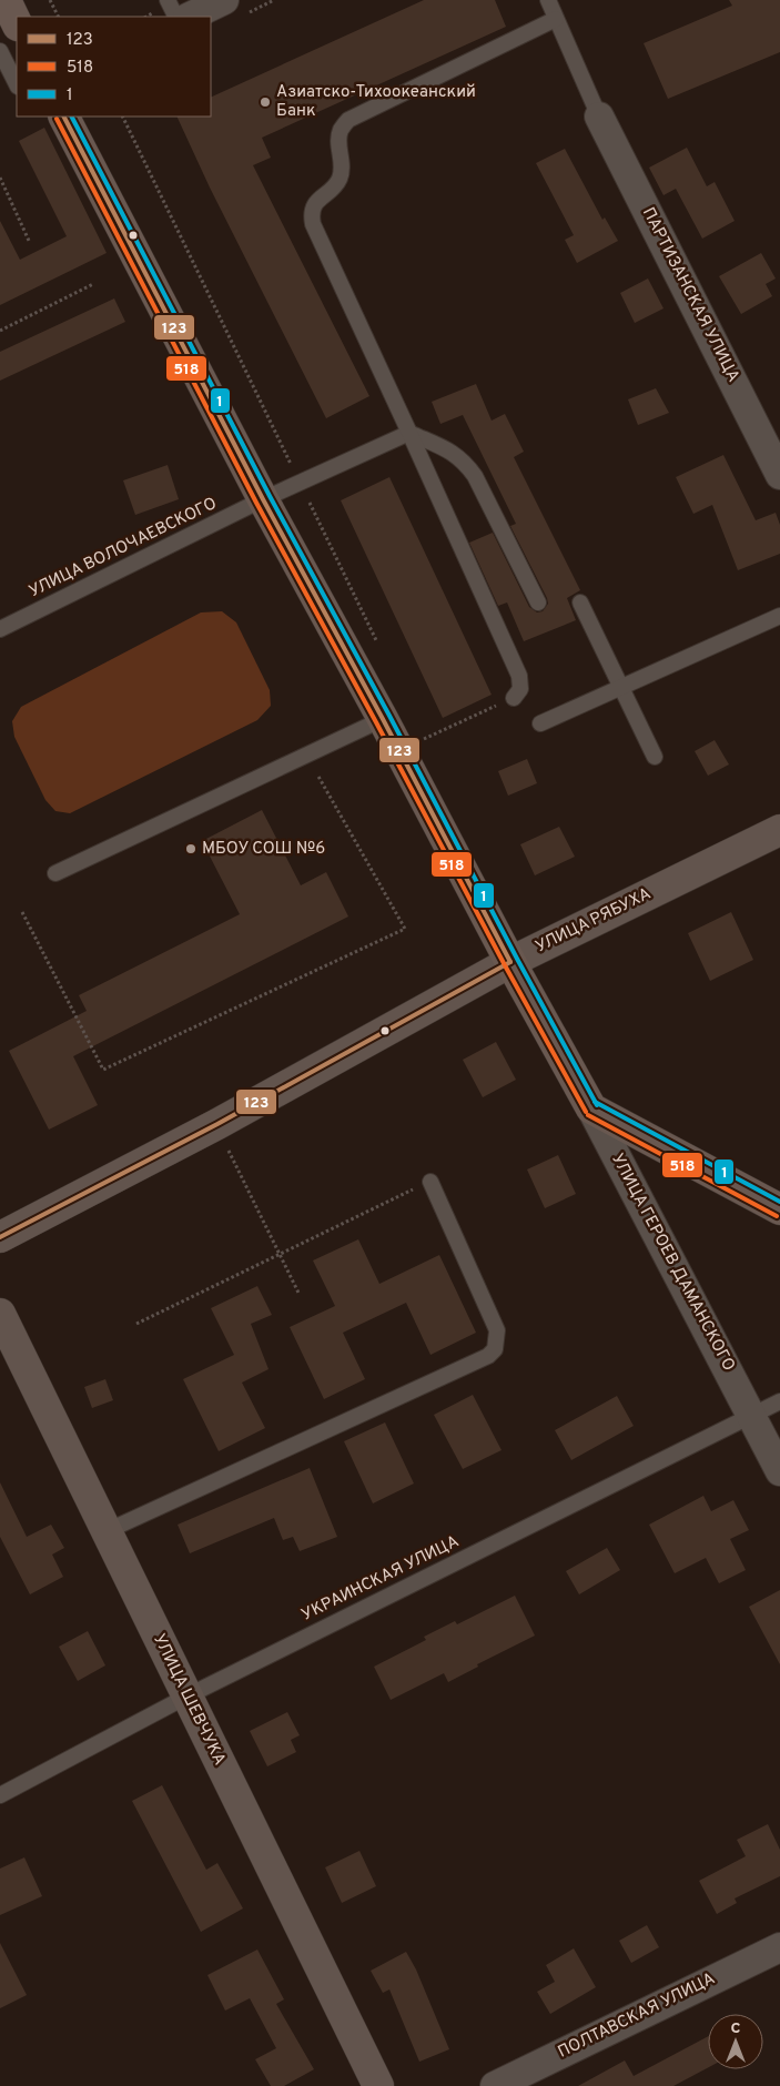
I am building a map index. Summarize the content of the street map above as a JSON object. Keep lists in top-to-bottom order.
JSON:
{
  "streets": {
    "main road": ["УЛИЦА РЯБУХА", "УЛИЦА ГЕРОЕВ ДАМАНСКОГО", "УЛИЦА ШЕВЧУКА"],
    "street": ["ПАРТИЗАНСКАЯ УЛИЦА", "ПОЛТАВСКАЯ УЛИЦА"],
    "lane": ["УЛИЦА ВОЛОЧАЕВСКОГО", "УКРАИНСКАЯ УЛИЦА"]
  },
  "crossings": [
    ["УЛИЦА ВОЛОЧАЕВСКОГО", "УЛИЦА ГЕРОЕВ ДАМАНСКОГО"],
    ["УЛИЦА РЯБУХА", "УЛИЦА ГЕРОЕВ ДАМАНСКОГО"],
    ["УЛИЦА ГЕРОЕВ ДАМАНСКОГО", "УКРАИНСКАЯ УЛИЦА"],
    ["УКРАИНСКАЯ УЛИЦА", "УЛИЦА ШЕВЧУКА"]
  ],
  "places": ["Азиатско-Тихоокеанский Банк", "МБОУ СОШ №6"],
  "lines": ["transit line 123", "transit line 1", "transit line 518"],
  "legend": ["123", "518", "1"],
  "north": "top"
}
